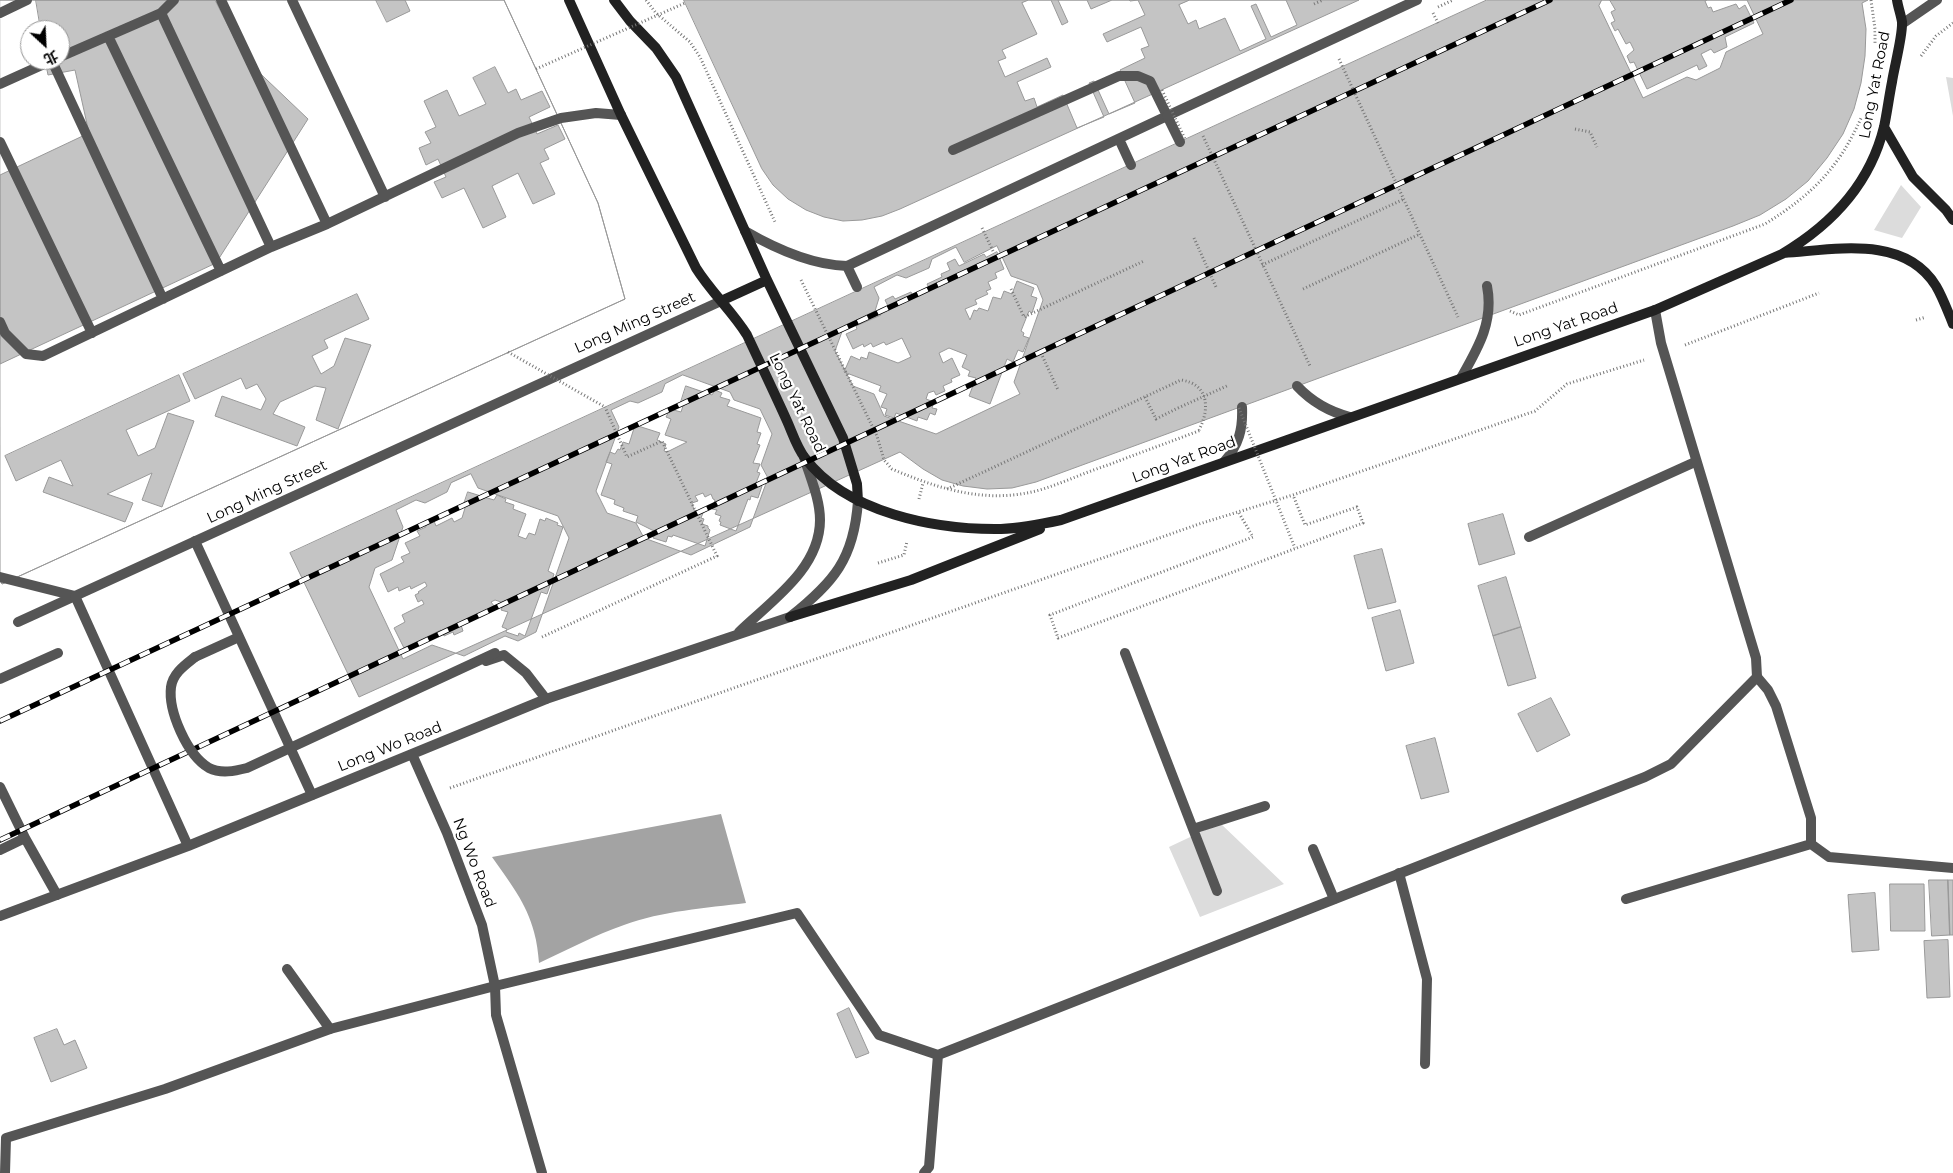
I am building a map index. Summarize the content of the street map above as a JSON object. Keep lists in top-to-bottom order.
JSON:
{
  "streets": {
    "main road": ["Long Yat Road"],
    "street": ["Long Ming Street", "Long Wo Road", "Ng Wo Road"]
  },
  "crossings": [
    ["Long Yat Road", "Long Ming Street"],
    ["Long Yat Road", "Long Wo Road"],
    ["Long Wo Road", "Ng Wo Road"]
  ],
  "north": "bottom right"
}
